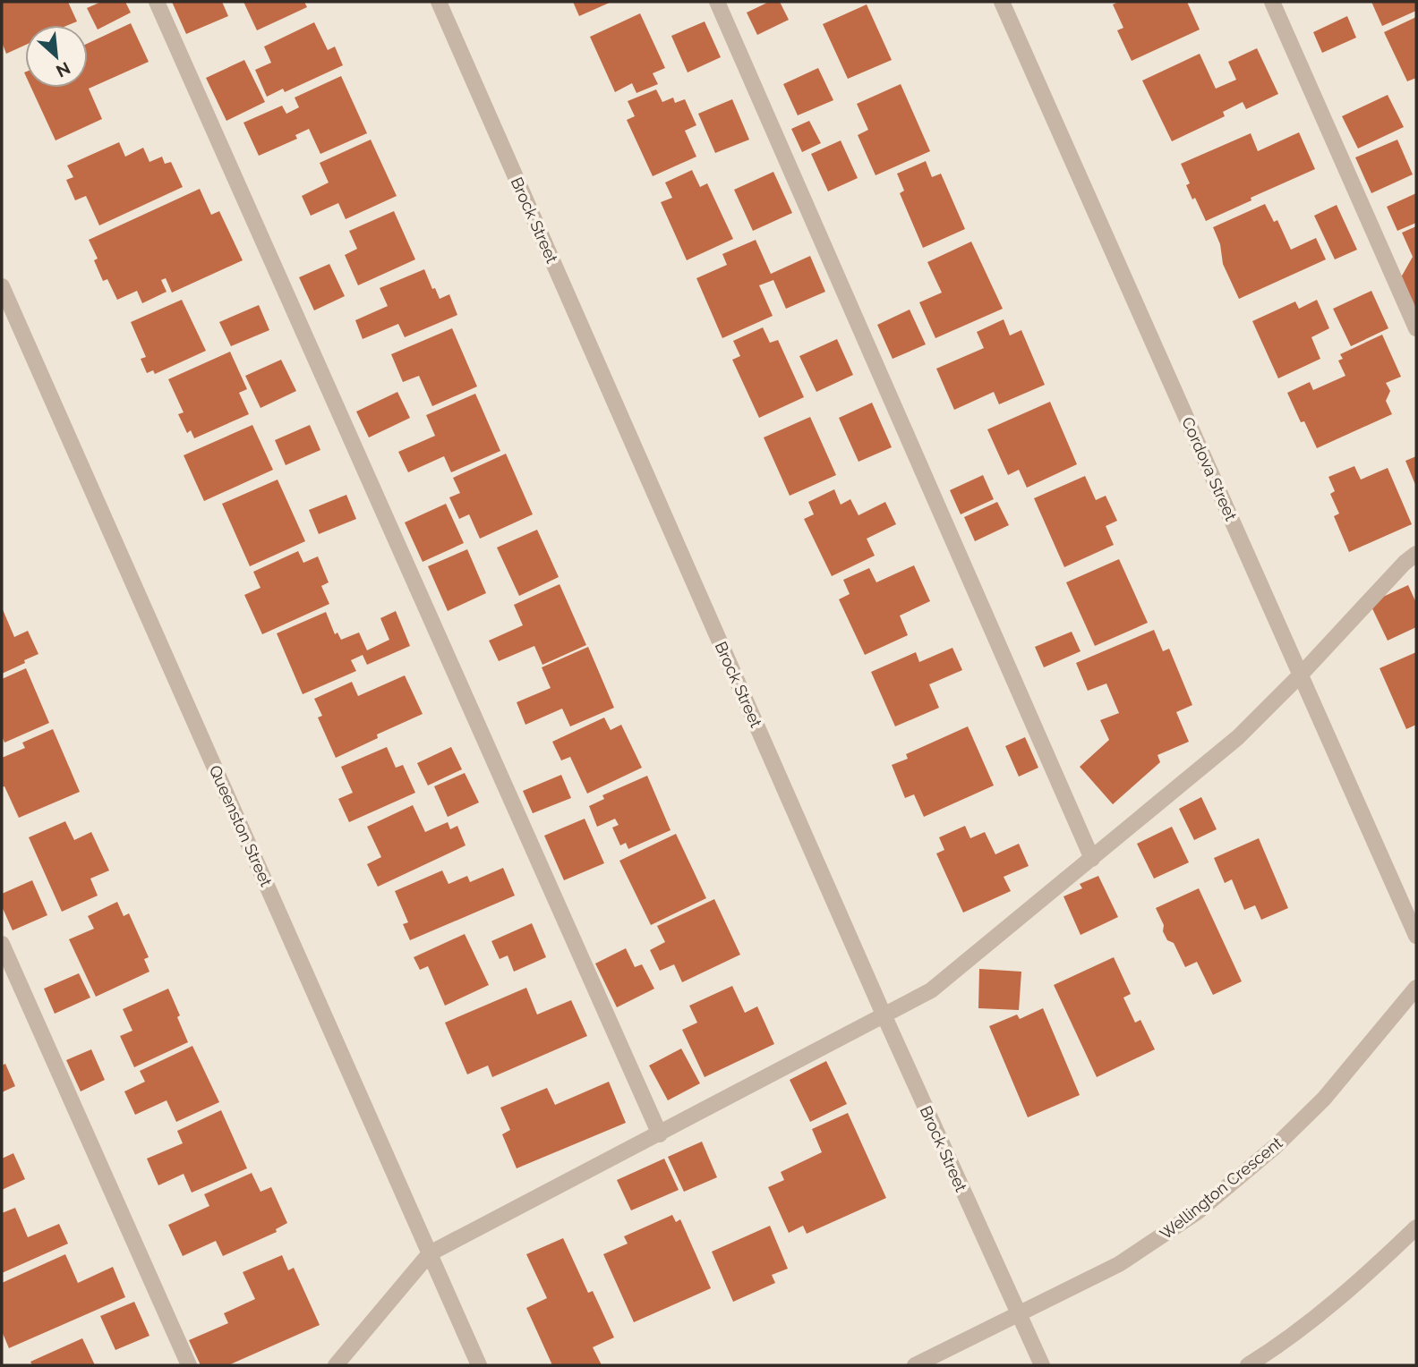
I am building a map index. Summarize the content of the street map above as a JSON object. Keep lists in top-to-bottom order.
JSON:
{
  "streets": {
    "street": [
      "Brock Street",
      "Cordova Street",
      "Queenston Street",
      "Wellington Crescent"
    ]
  },
  "crossings": [
    ["Brock Street", "Wellington Crescent"]
  ],
  "north": "bottom right"
}
